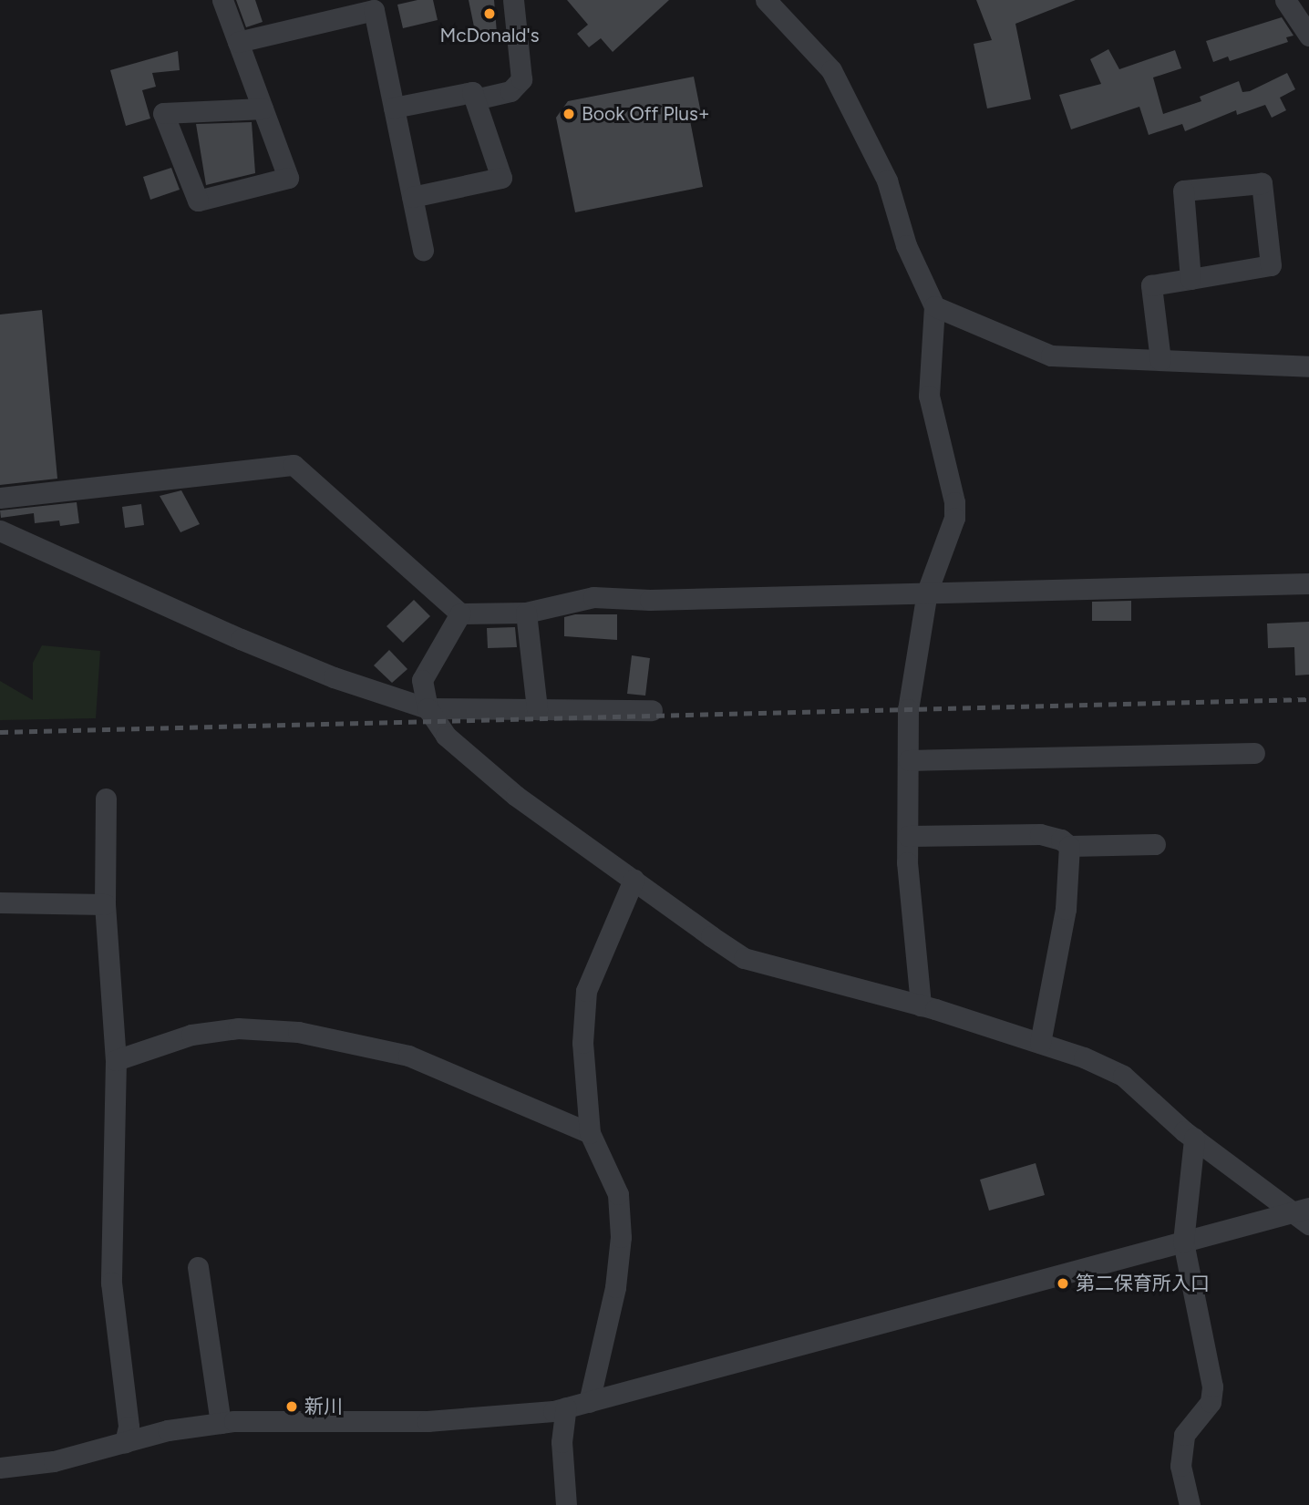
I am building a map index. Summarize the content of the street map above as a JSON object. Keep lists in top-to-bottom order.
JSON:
{
  "places": [
    "McDonald's",
    "Book Off Plus+",
    "第二保育所入口",
    "新川"
  ]
}
